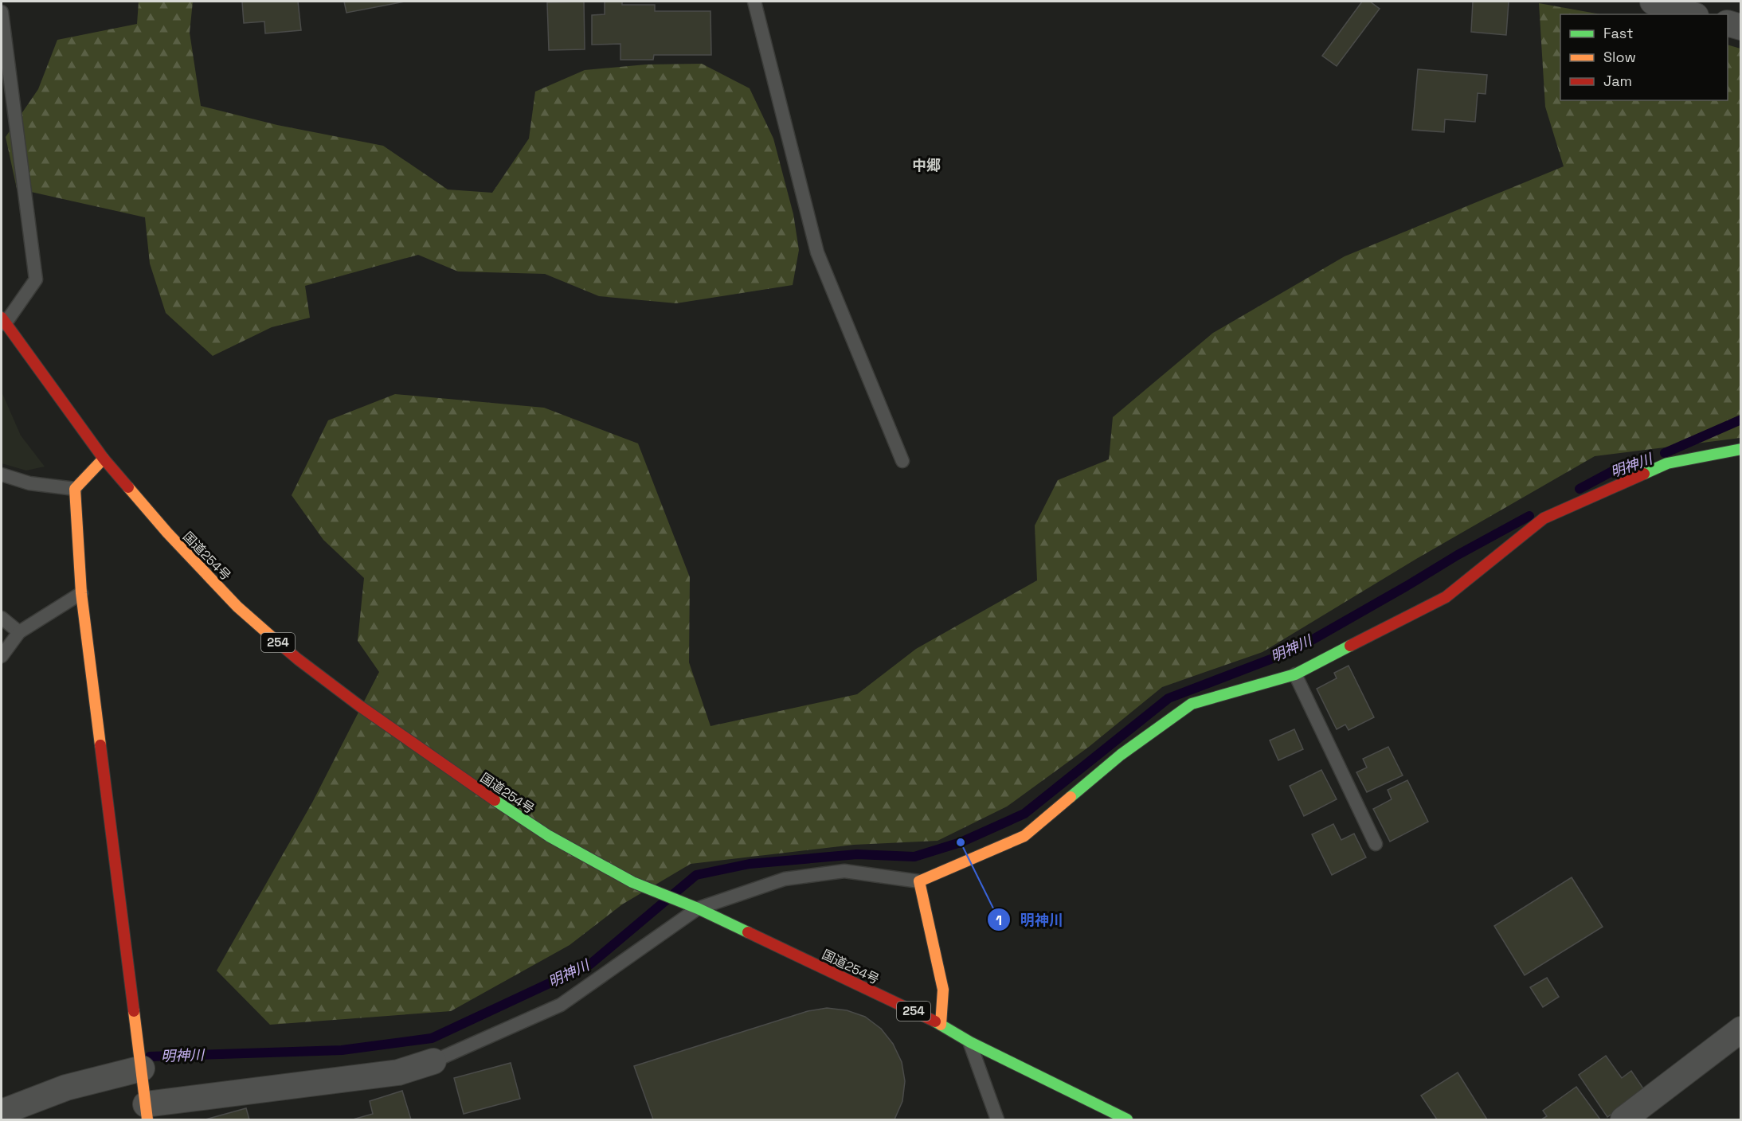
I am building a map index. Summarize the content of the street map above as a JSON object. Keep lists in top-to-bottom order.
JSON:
{
  "streets": {
    "main road": ["国道254号", "254"]
  },
  "districts": ["中郷"],
  "water": ["明神川"],
  "places": ["明神川"],
  "legend": ["Fast", "Slow", "Jam"]
}
